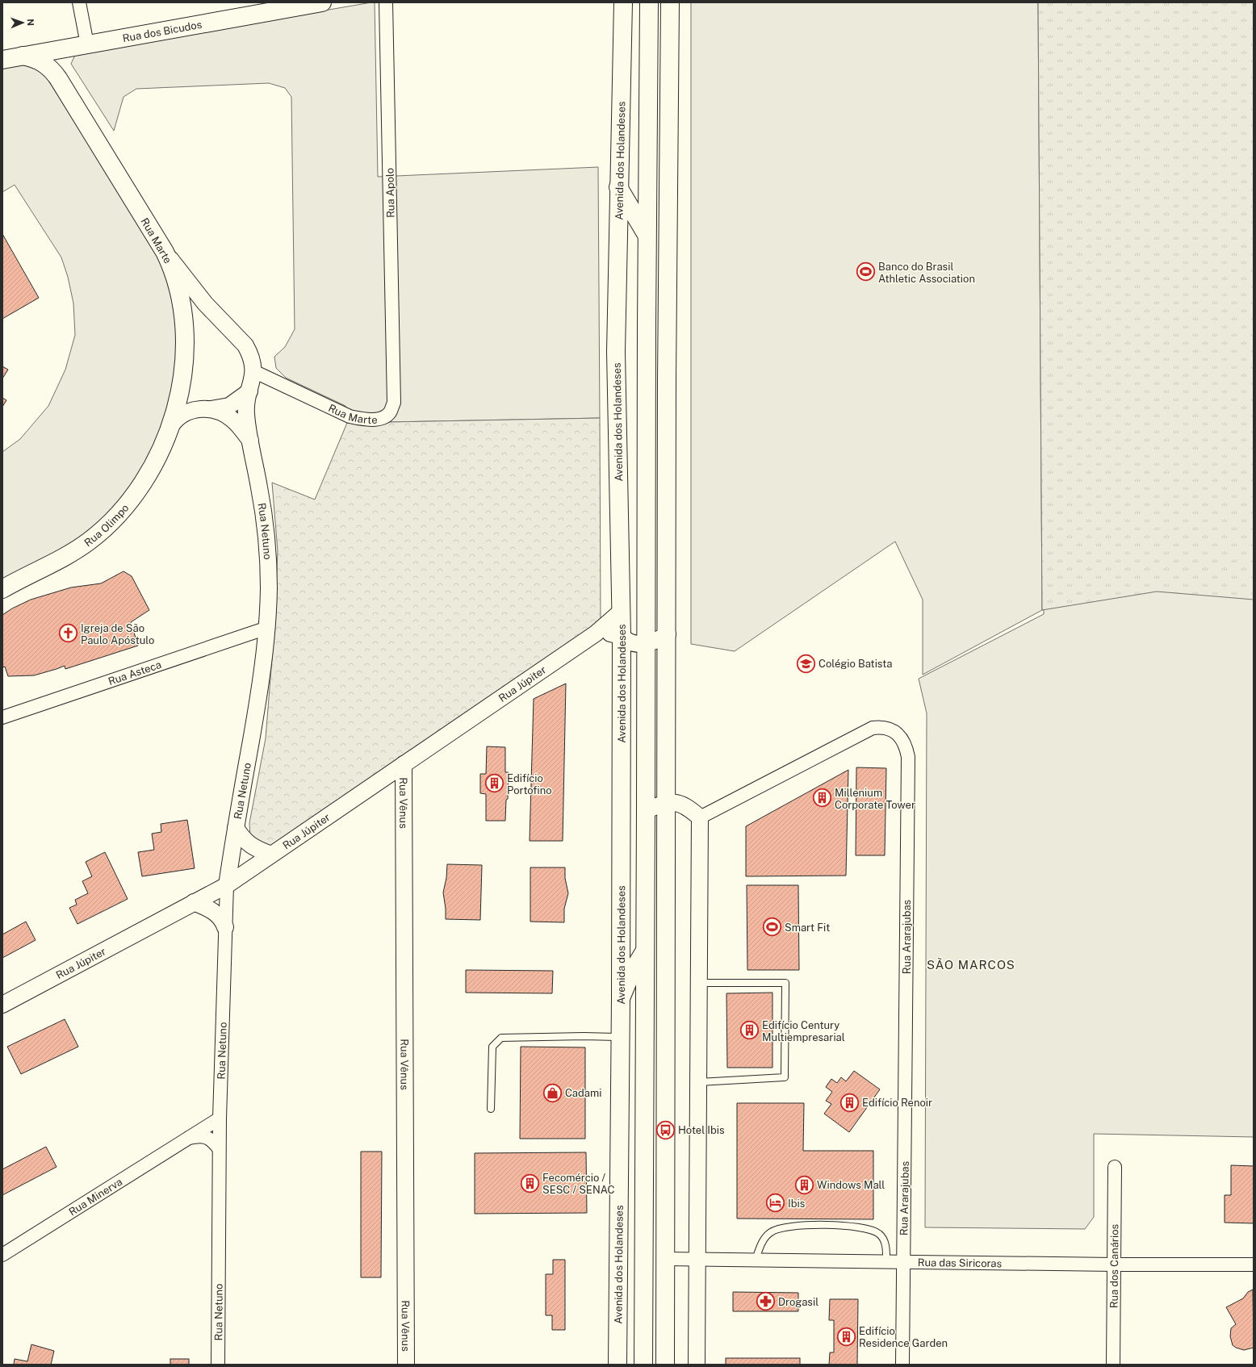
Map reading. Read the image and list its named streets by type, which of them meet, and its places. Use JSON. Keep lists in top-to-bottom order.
{
  "streets": {
    "main road": [
      "Rua dos Bicudos",
      "Avenida dos Holandeses",
      "Rua Marte",
      "Rua Olimpo"
    ],
    "street": [
      "Rua Apolo",
      "Rua Netuno",
      "Rua Asteca",
      "Rua Júpiter",
      "Rua Vênus",
      "Rua Ararajubas",
      "Rua Minerva",
      "Rua das Siricoras",
      "Rua dos Canários"
    ]
  },
  "crossings": [
    ["Rua dos Bicudos", "Rua Marte"],
    ["Avenida dos Holandeses", "Rua Júpiter"],
    ["Rua Apolo", "Rua Marte"],
    ["Rua Marte", "Rua Olimpo"],
    ["Rua Marte", "Rua Netuno"],
    ["Rua Netuno", "Rua Asteca"],
    ["Rua Netuno", "Rua Júpiter"],
    ["Rua Netuno", "Rua Minerva"],
    ["Rua Júpiter", "Rua Vênus"],
    ["Rua Ararajubas", "Rua das Siricoras"],
    ["Rua das Siricoras", "Rua dos Canários"]
  ],
  "districts": ["SÃO MARCOS"],
  "places": {
    "sports": ["Banco do Brasil Athletic Association", "Smart Fit"],
    "church": ["Igreja de São Paulo Apóstulo"],
    "school or university": ["Colégio Batista"],
    "building": [
      "Edifício Portofino",
      "Millenium Corporate Tower",
      "Edifício Century Multiempresarial",
      "Edifício Renoir",
      "Fecomércio / SESC / SENAC",
      "Windows Mall",
      "Edifício Residence Garden"
    ],
    "shop": ["Cadami"],
    "bus stop": ["Hotel Ibis"],
    "hotel": ["Ibis"],
    "pharmacy": ["Drogasil"]
  },
  "north": "right"
}
